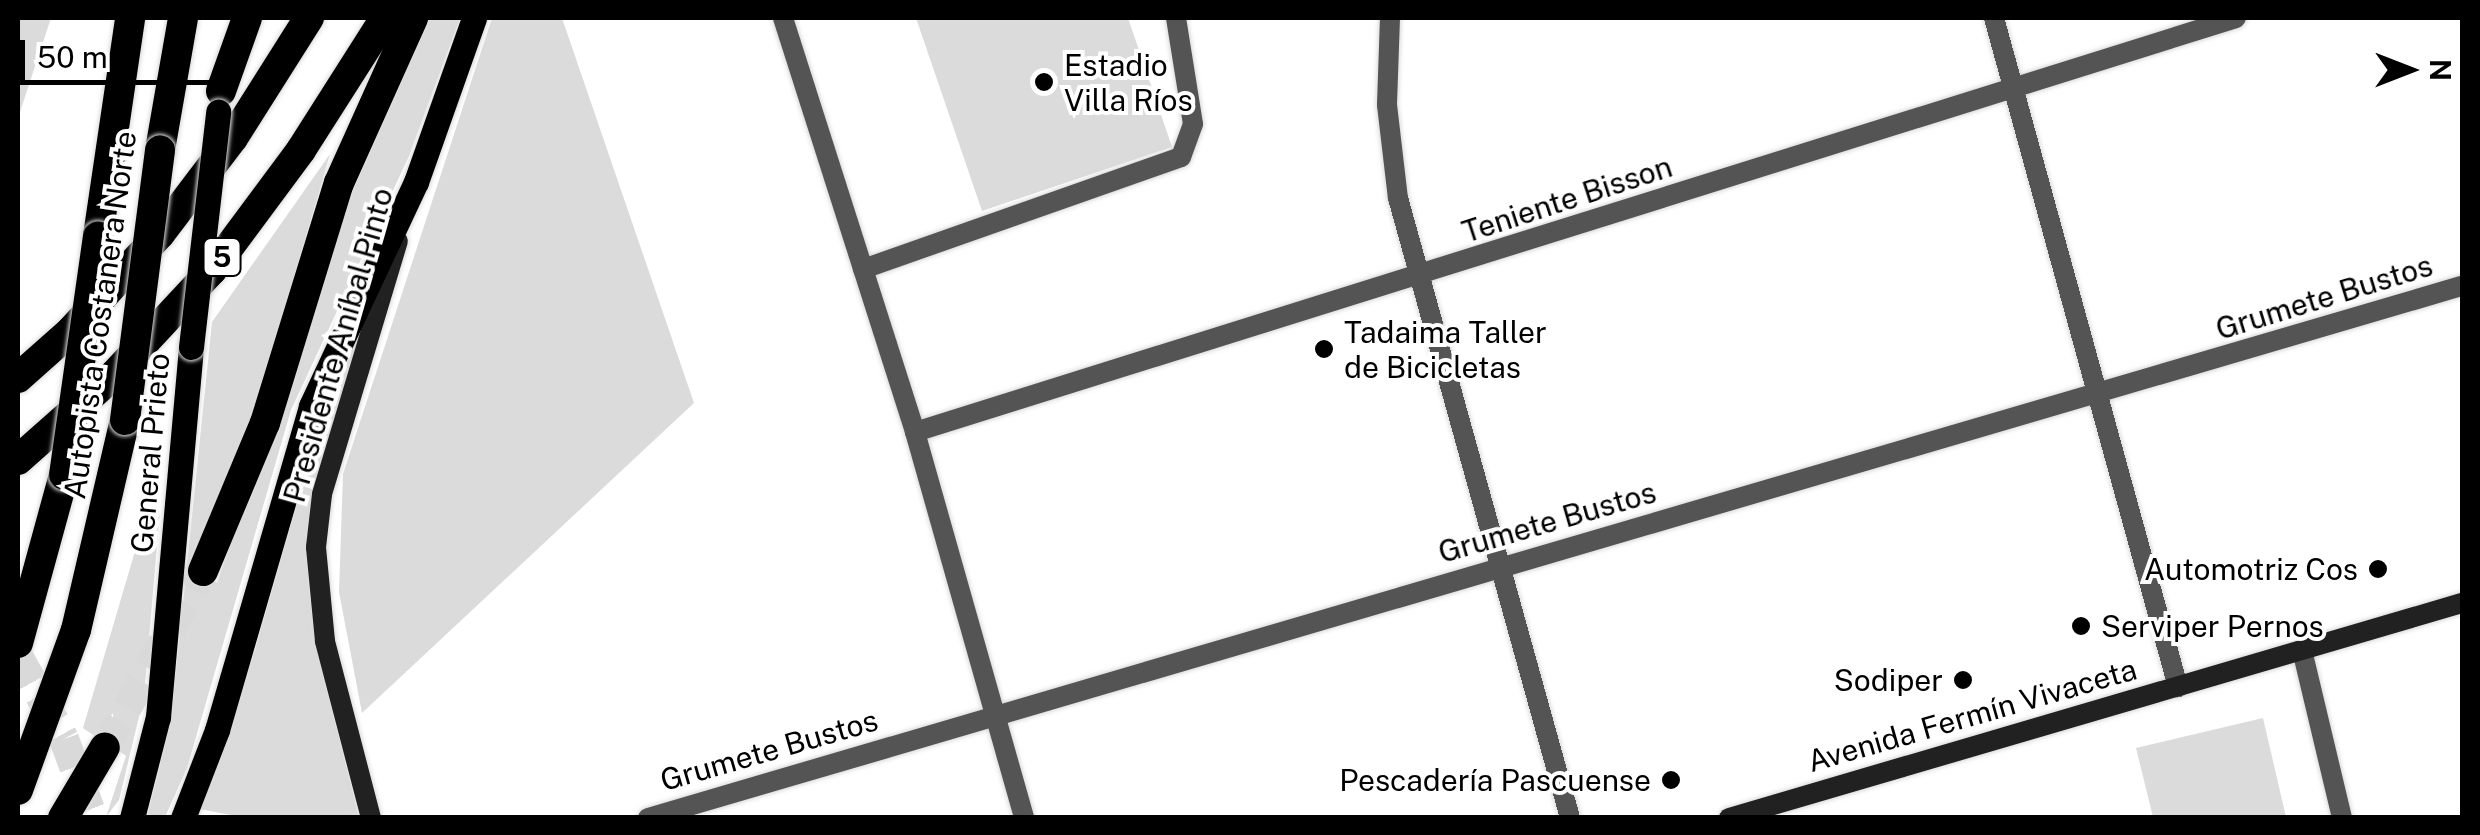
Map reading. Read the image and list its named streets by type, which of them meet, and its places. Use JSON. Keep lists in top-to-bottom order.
{
  "streets": {
    "highway": ["5", "Autopista Costanera Norte"],
    "main road": ["Presidente Aníbal Pinto", "General Prieto", "Avenida Fermín Vivaceta"],
    "street": ["Teniente Bisson", "Grumete Bustos"]
  },
  "places": [
    "Estadio Villa Ríos",
    "Tadaima Taller de Bicicletas",
    "Automotriz Cos",
    "Serviper Pernos",
    "Sodiper",
    "Pescadería Pascuense"
  ],
  "scale_bar": "50 m",
  "north": "right"
}
